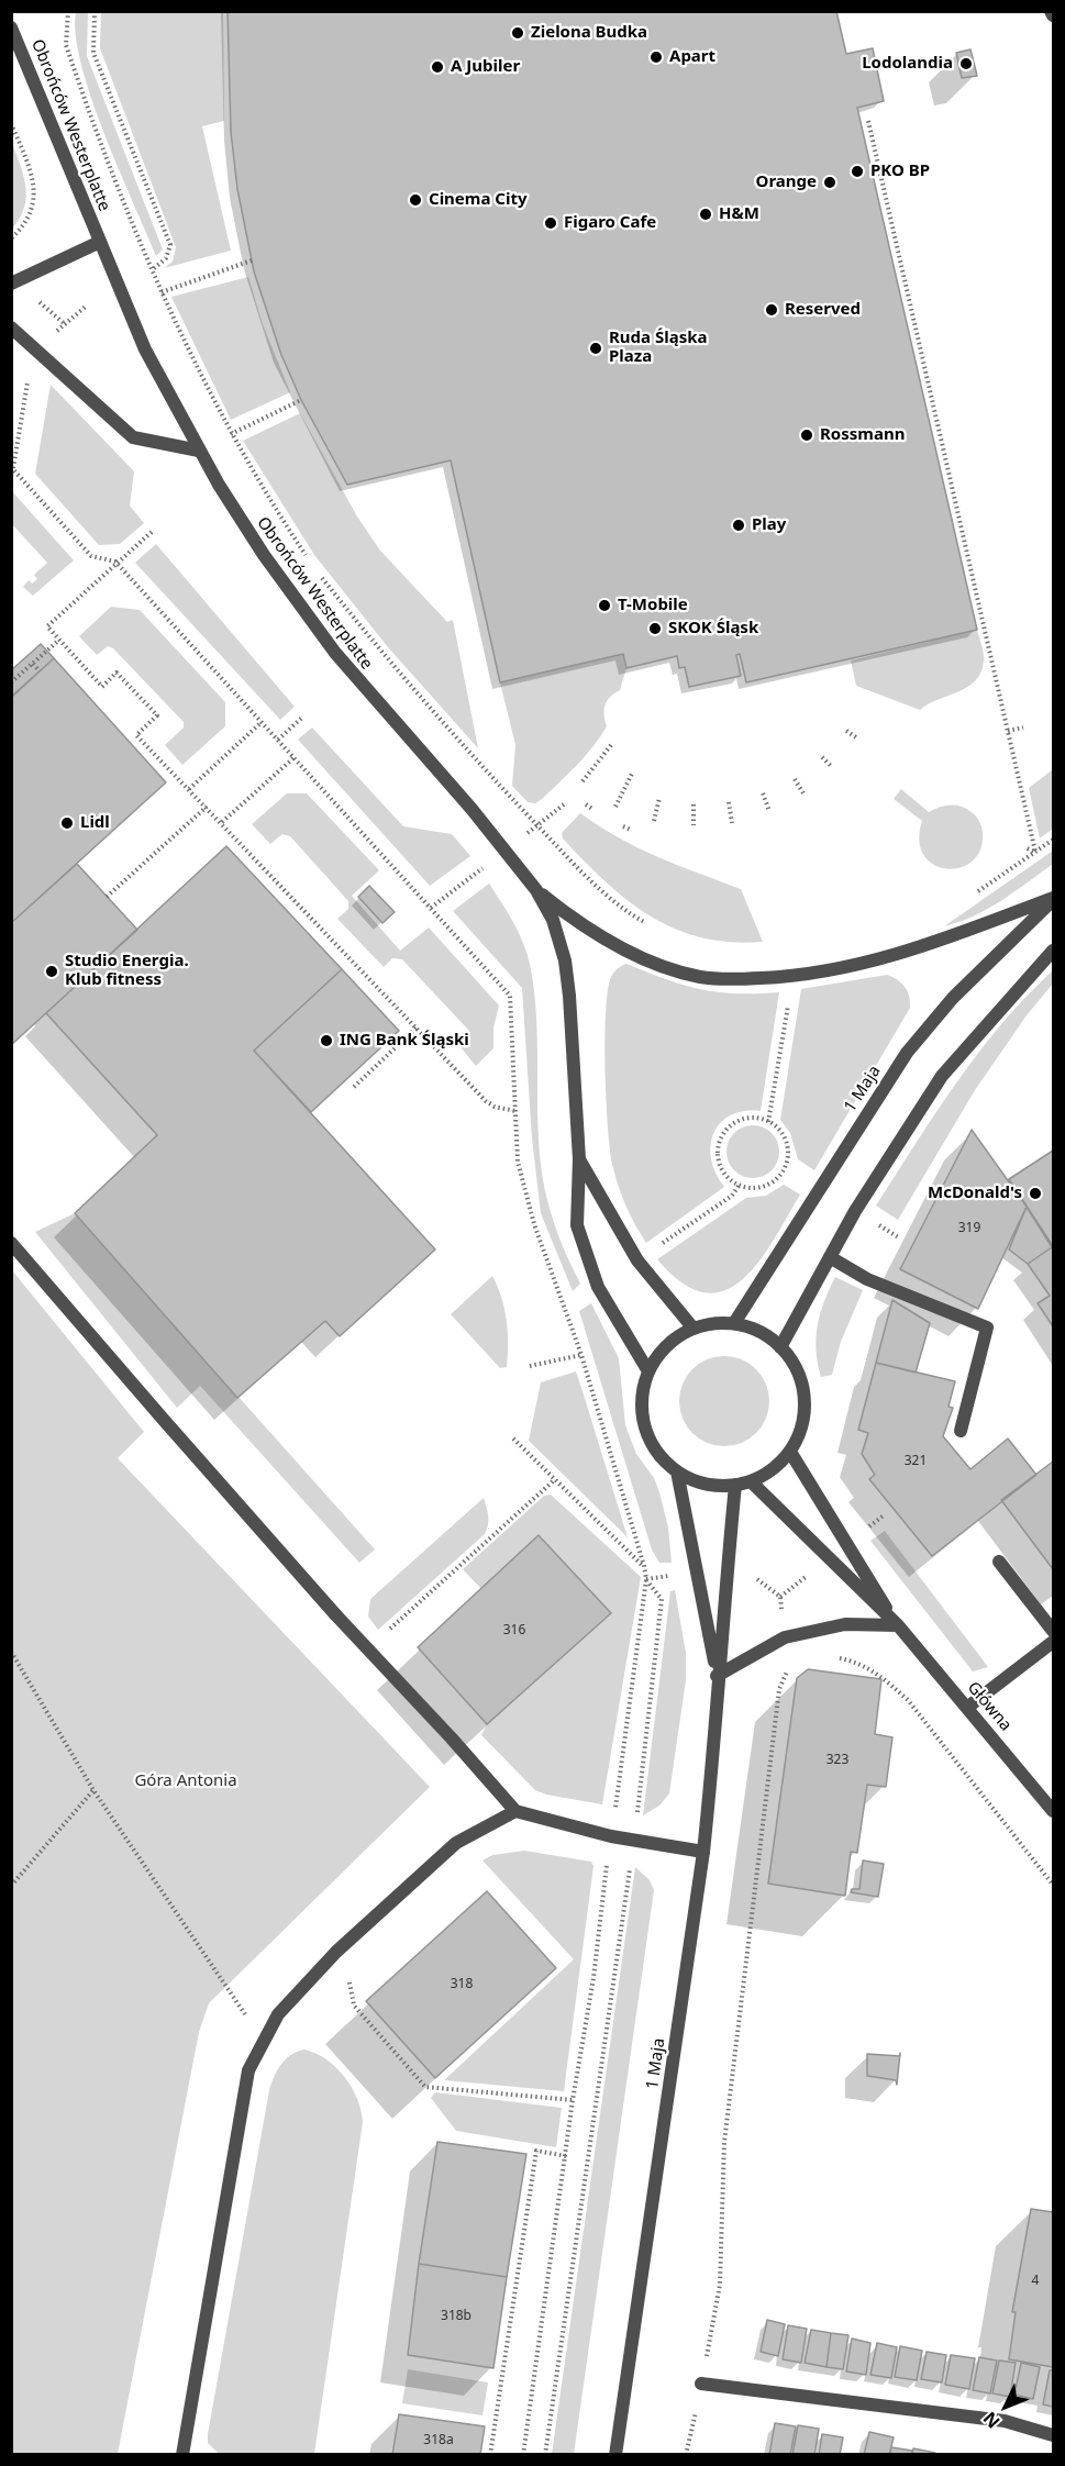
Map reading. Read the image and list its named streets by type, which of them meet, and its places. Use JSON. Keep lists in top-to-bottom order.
{
  "streets": {
    "street": ["Obrońców Westerplatte", "1 Maja", "Główna"]
  },
  "crossings": [
    ["Obrońców Westerplatte", "1 Maja"],
    ["Obrońców Westerplatte", "Główna"],
    ["1 Maja", "Główna"]
  ],
  "parks": ["Góra Antonia"],
  "places": [
    "Zielona Budka",
    "Apart",
    "Lodolandia",
    "A Jubiler",
    "PKO BP",
    "Orange",
    "Cinema City",
    "H&M",
    "Figaro Cafe",
    "Reserved",
    "Ruda Śląska Plaza",
    "Rossmann",
    "Play",
    "T-Mobile",
    "SKOK Śląsk",
    "Lidl",
    "Studio Energia. Klub fitness",
    "ING Bank Śląski",
    "McDonald's"
  ],
  "house_numbers": [
    "319",
    "321",
    "316",
    "323",
    "318",
    "4",
    "318b",
    "318a"
  ],
  "north": "bottom left"
}
